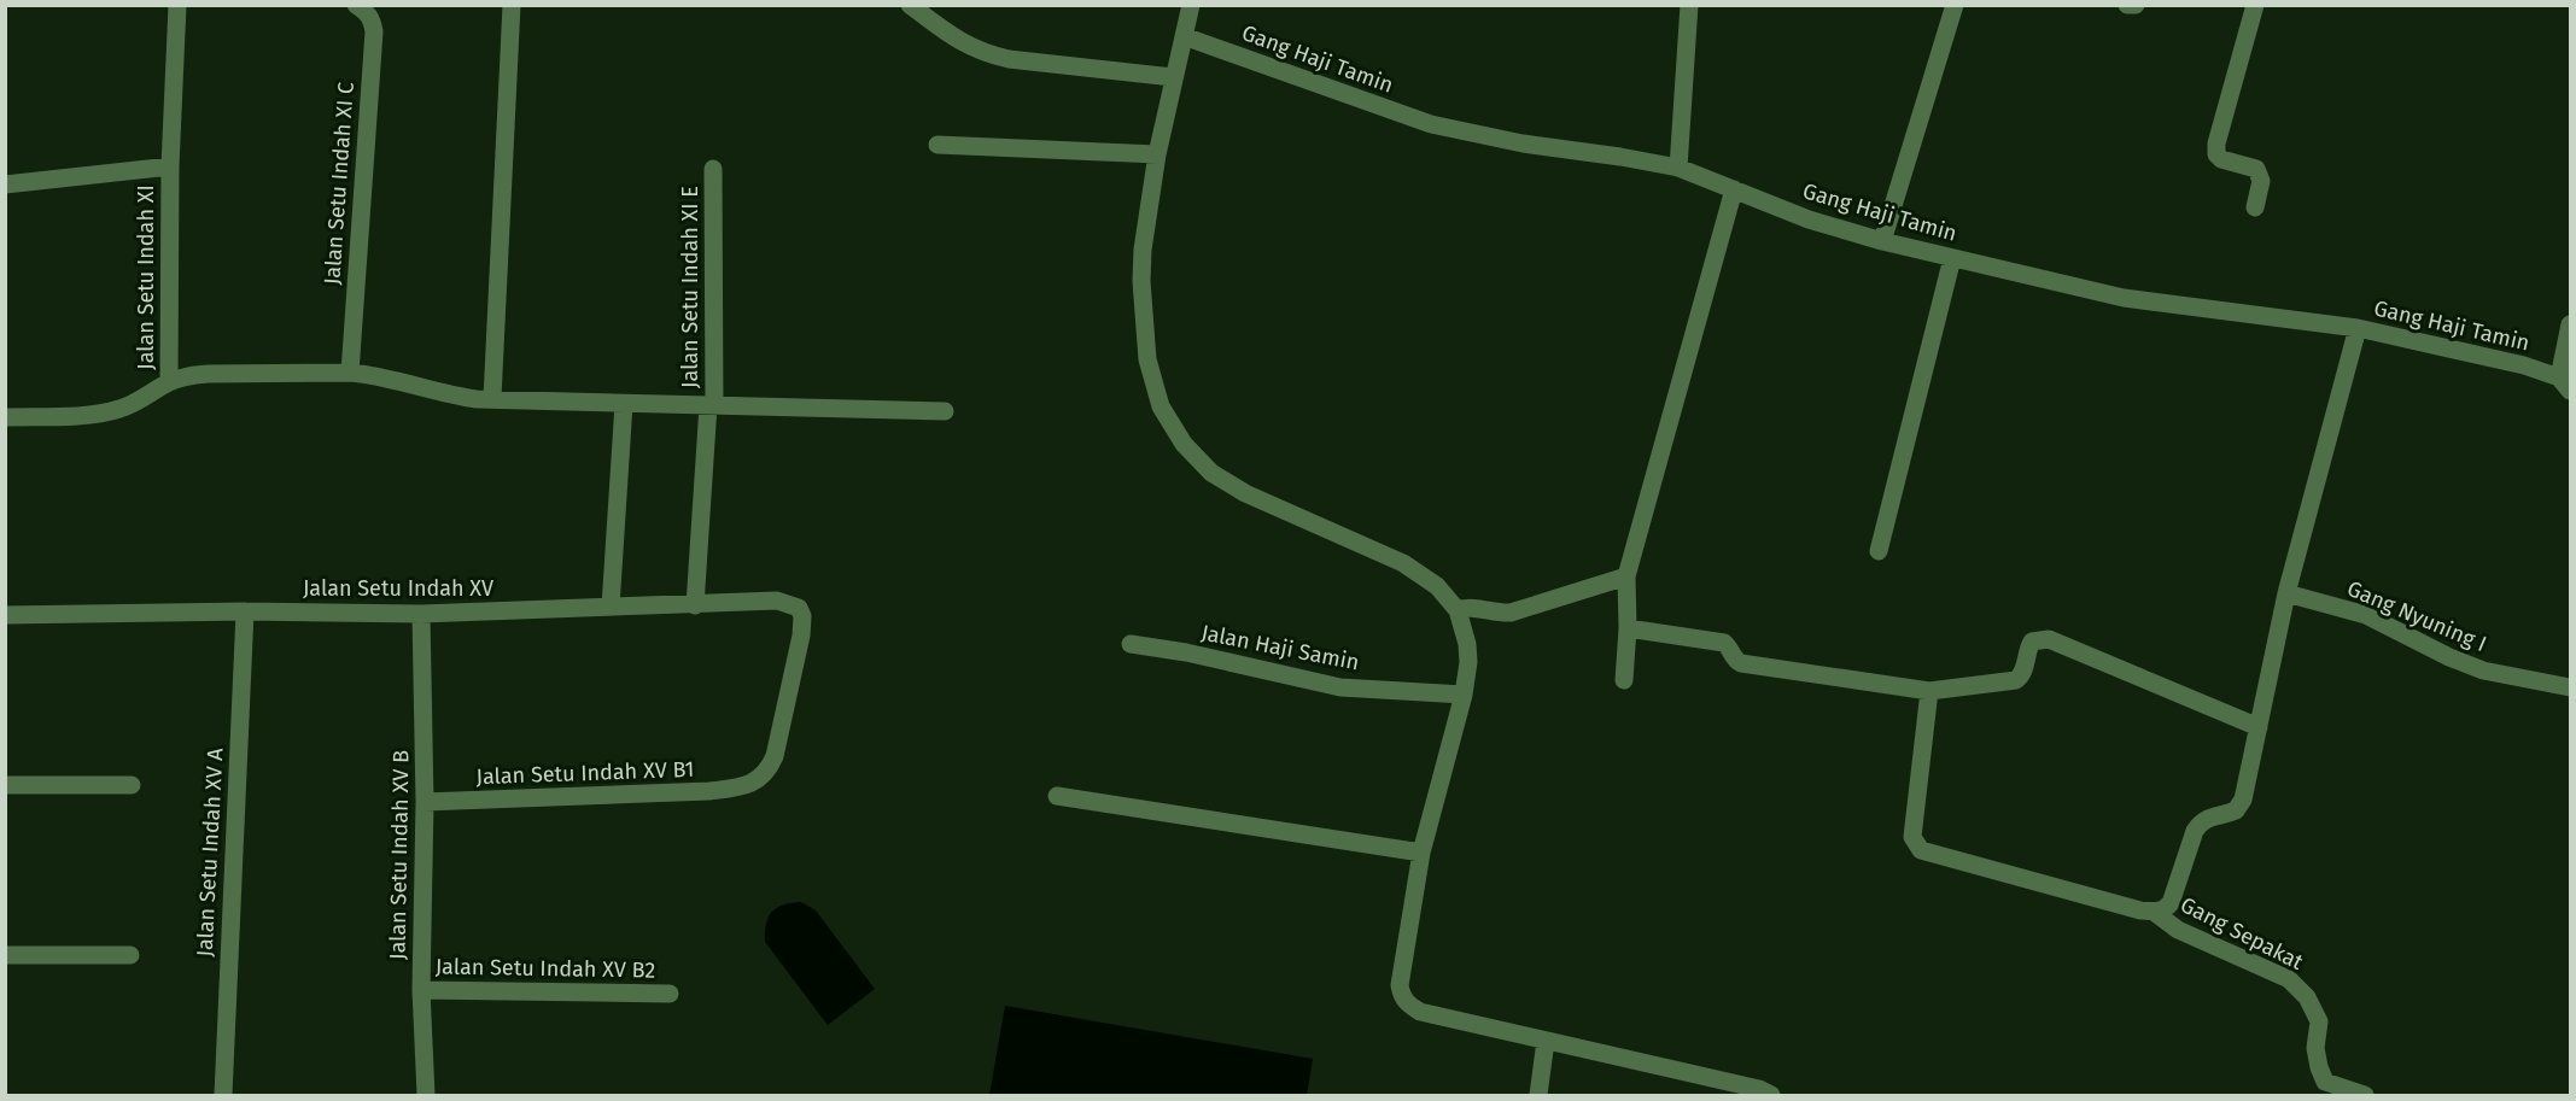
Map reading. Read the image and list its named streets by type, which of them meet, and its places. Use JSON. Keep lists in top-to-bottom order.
{
  "streets": {
    "street": [
      "Gang Haji Tamin",
      "Jalan Setu Indah XI C",
      "Jalan Setu Indah XI",
      "Jalan Setu Indah XI E",
      "Jalan Setu Indah XV",
      "Gang Nyuning I",
      "Jalan Haji Samin",
      "Jalan Setu Indah XV B1",
      "Jalan Setu Indah XV A",
      "Jalan Setu Indah XV B",
      "Gang Sepakat",
      "Jalan Setu Indah XV B2"
    ]
  },
  "crossings": [
    ["Jalan Setu Indah XI E", "Jalan Setu Indah XV"],
    ["Jalan Setu Indah XV", "Jalan Setu Indah XV B1"],
    ["Jalan Setu Indah XV", "Jalan Setu Indah XV A"],
    ["Jalan Setu Indah XV", "Jalan Setu Indah XV B"],
    ["Jalan Setu Indah XV B1", "Jalan Setu Indah XV B"],
    ["Jalan Setu Indah XV B", "Jalan Setu Indah XV B2"]
  ]
}
